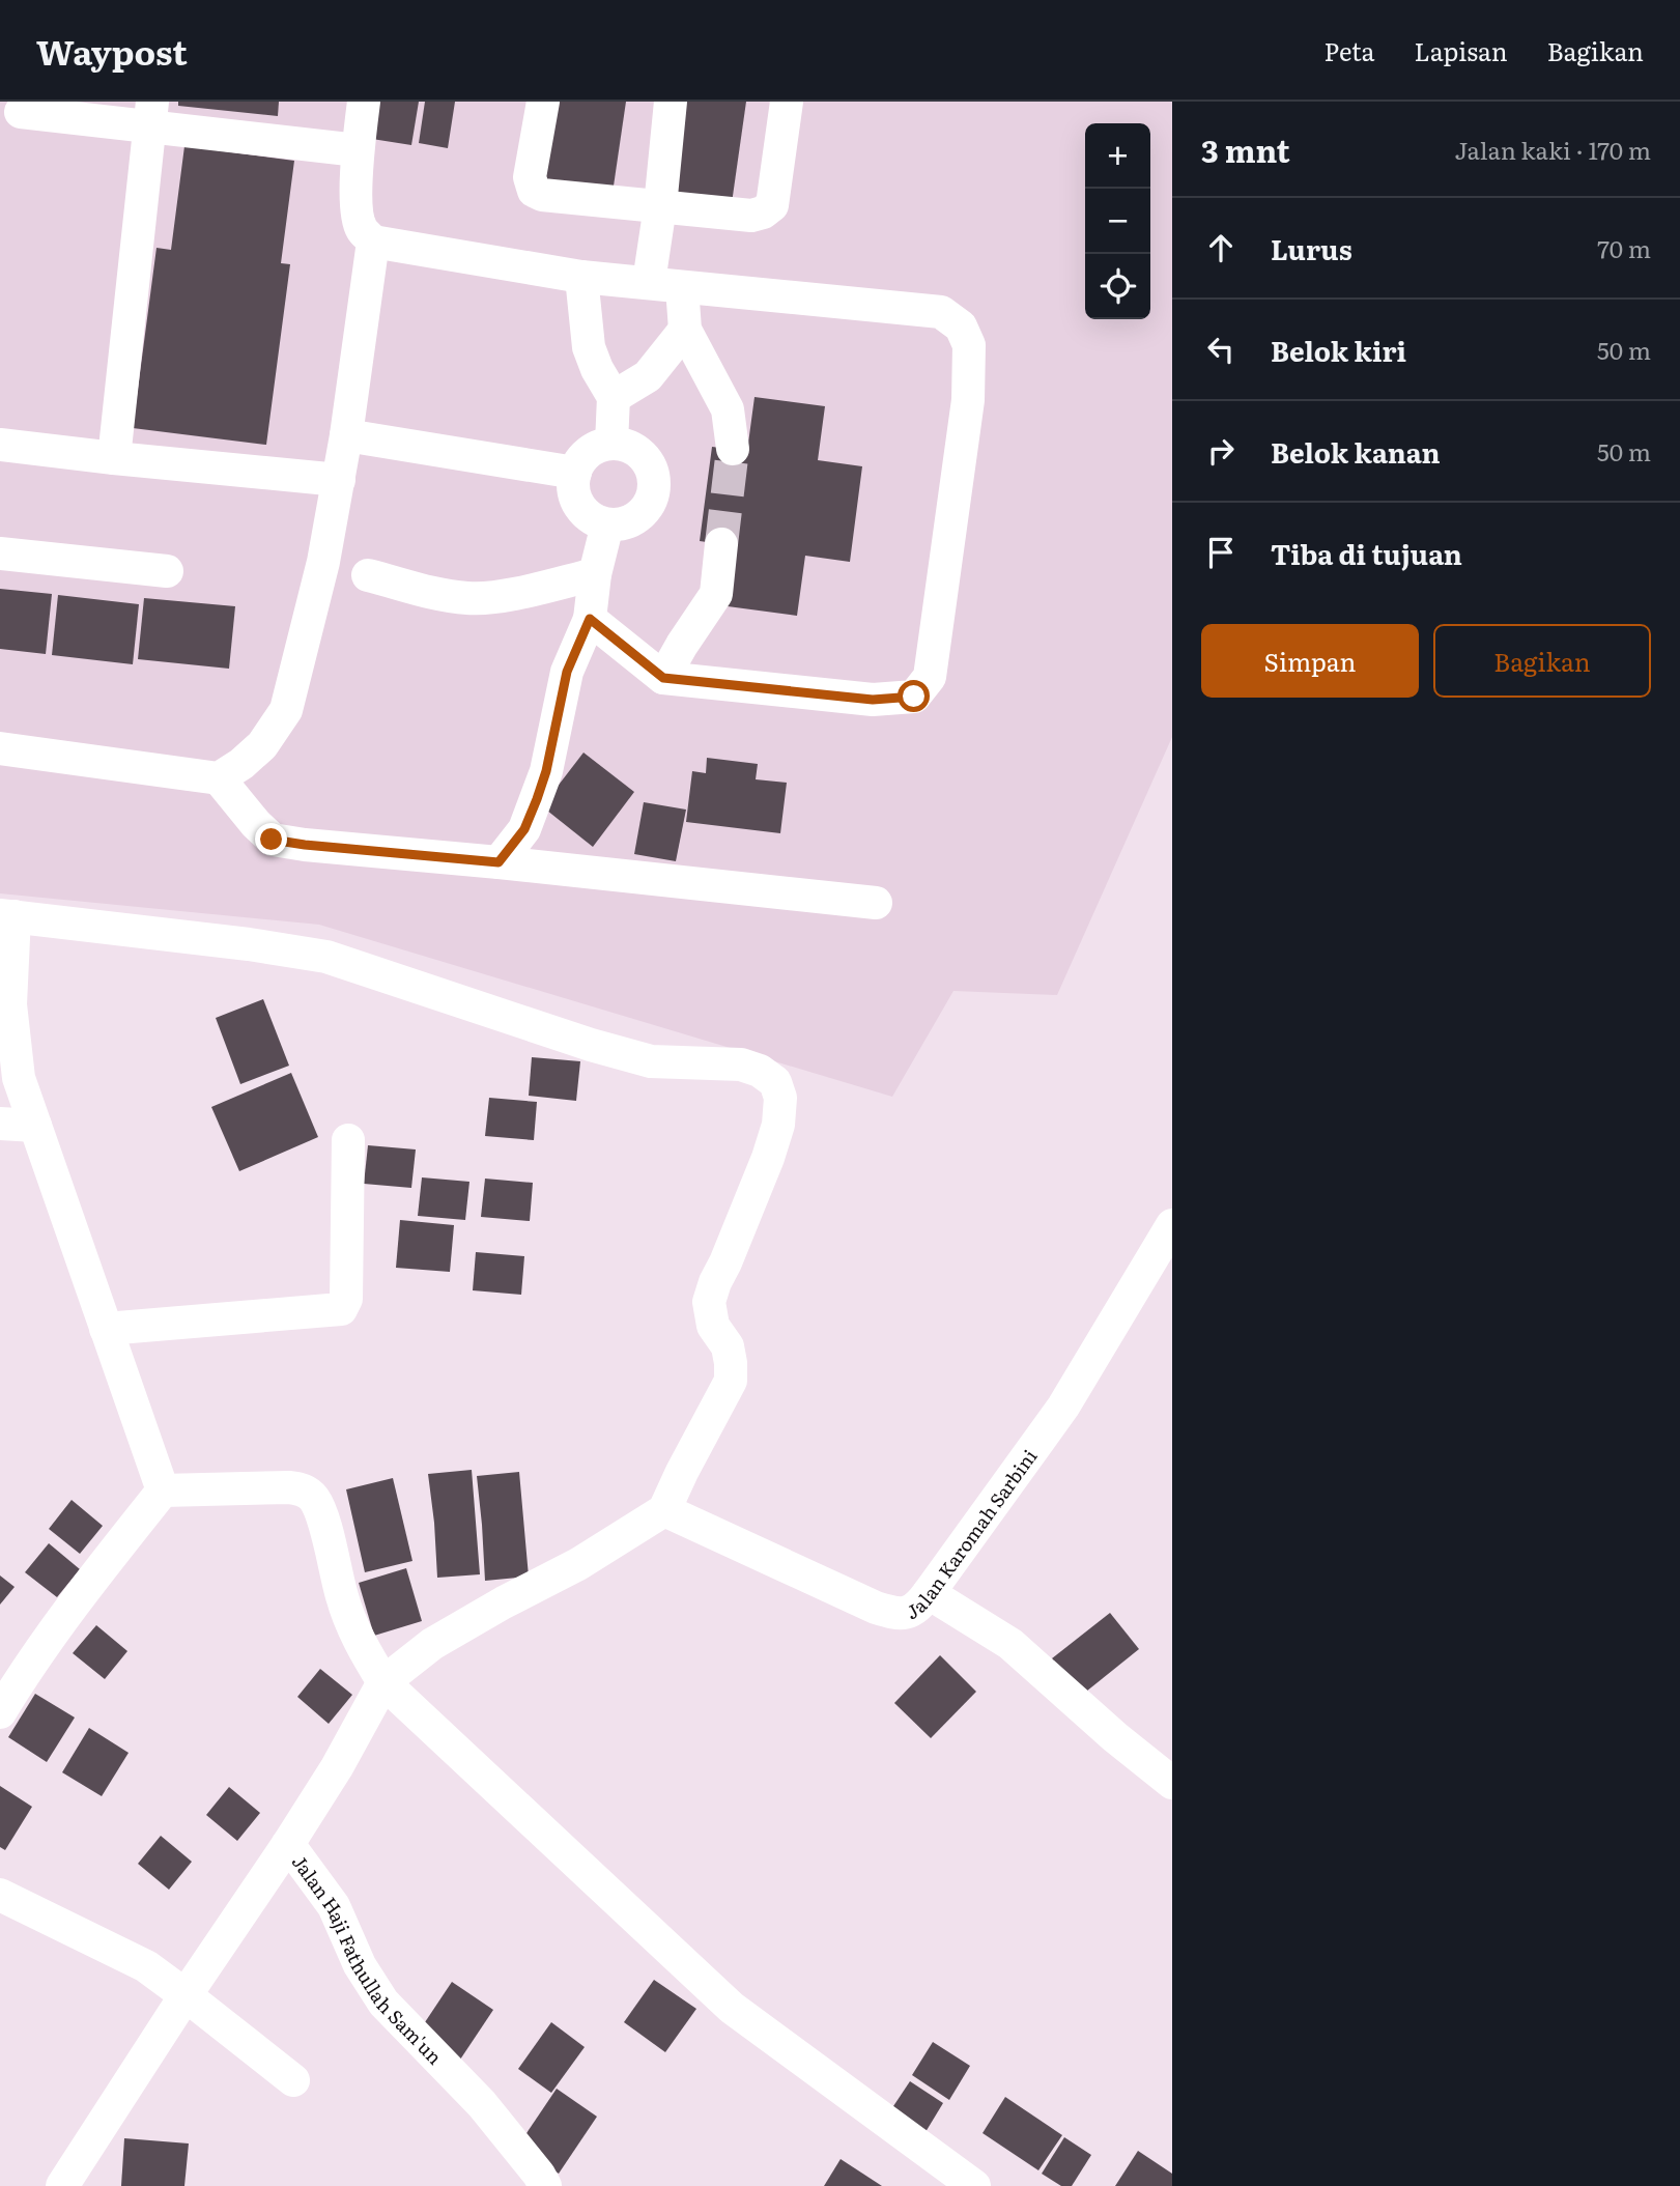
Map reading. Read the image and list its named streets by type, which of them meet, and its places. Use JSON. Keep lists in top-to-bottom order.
{
  "streets": {
    "street": ["Jalan Karomah Sarbini", "Jalan Haji Fathullah Sam'un"]
  },
  "page": {
    "header": "Waypost",
    "nav": ["Peta", "Lapisan", "Bagikan"],
    "heading": ["3 mnt", "Jalan kaki · 170 m"],
    "map_buttons": ["+", "−"],
    "list": [
      ["Lurus", "70 m"],
      ["Belok kiri", "50 m"],
      ["Belok kanan", "50 m"],
      "Tiba di tujuan"
    ],
    "buttons": ["Simpan", "Bagikan"]
  }
}
